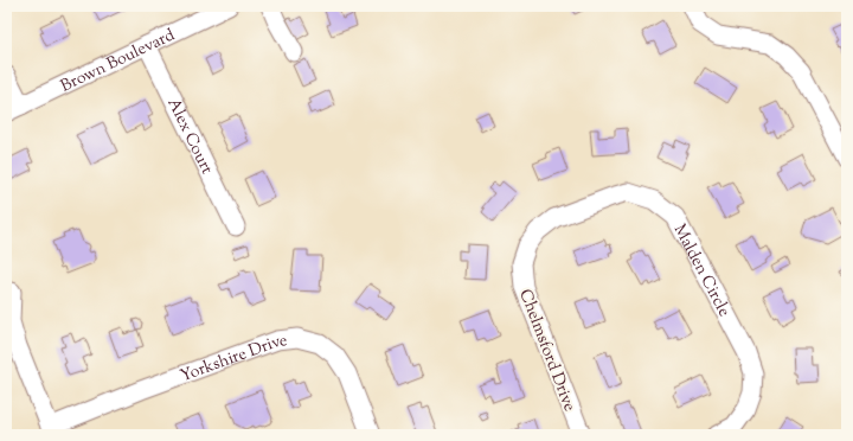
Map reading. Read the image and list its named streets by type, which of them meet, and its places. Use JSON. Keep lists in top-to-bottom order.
{
  "streets": {
    "street": [
      "Brown Boulevard",
      "Alex Court",
      "Malden Circle",
      "Chelmsford Drive",
      "Yorkshire Drive"
    ]
  },
  "crossings": [
    ["Brown Boulevard", "Alex Court"],
    ["Malden Circle", "Chelmsford Drive"]
  ]
}
